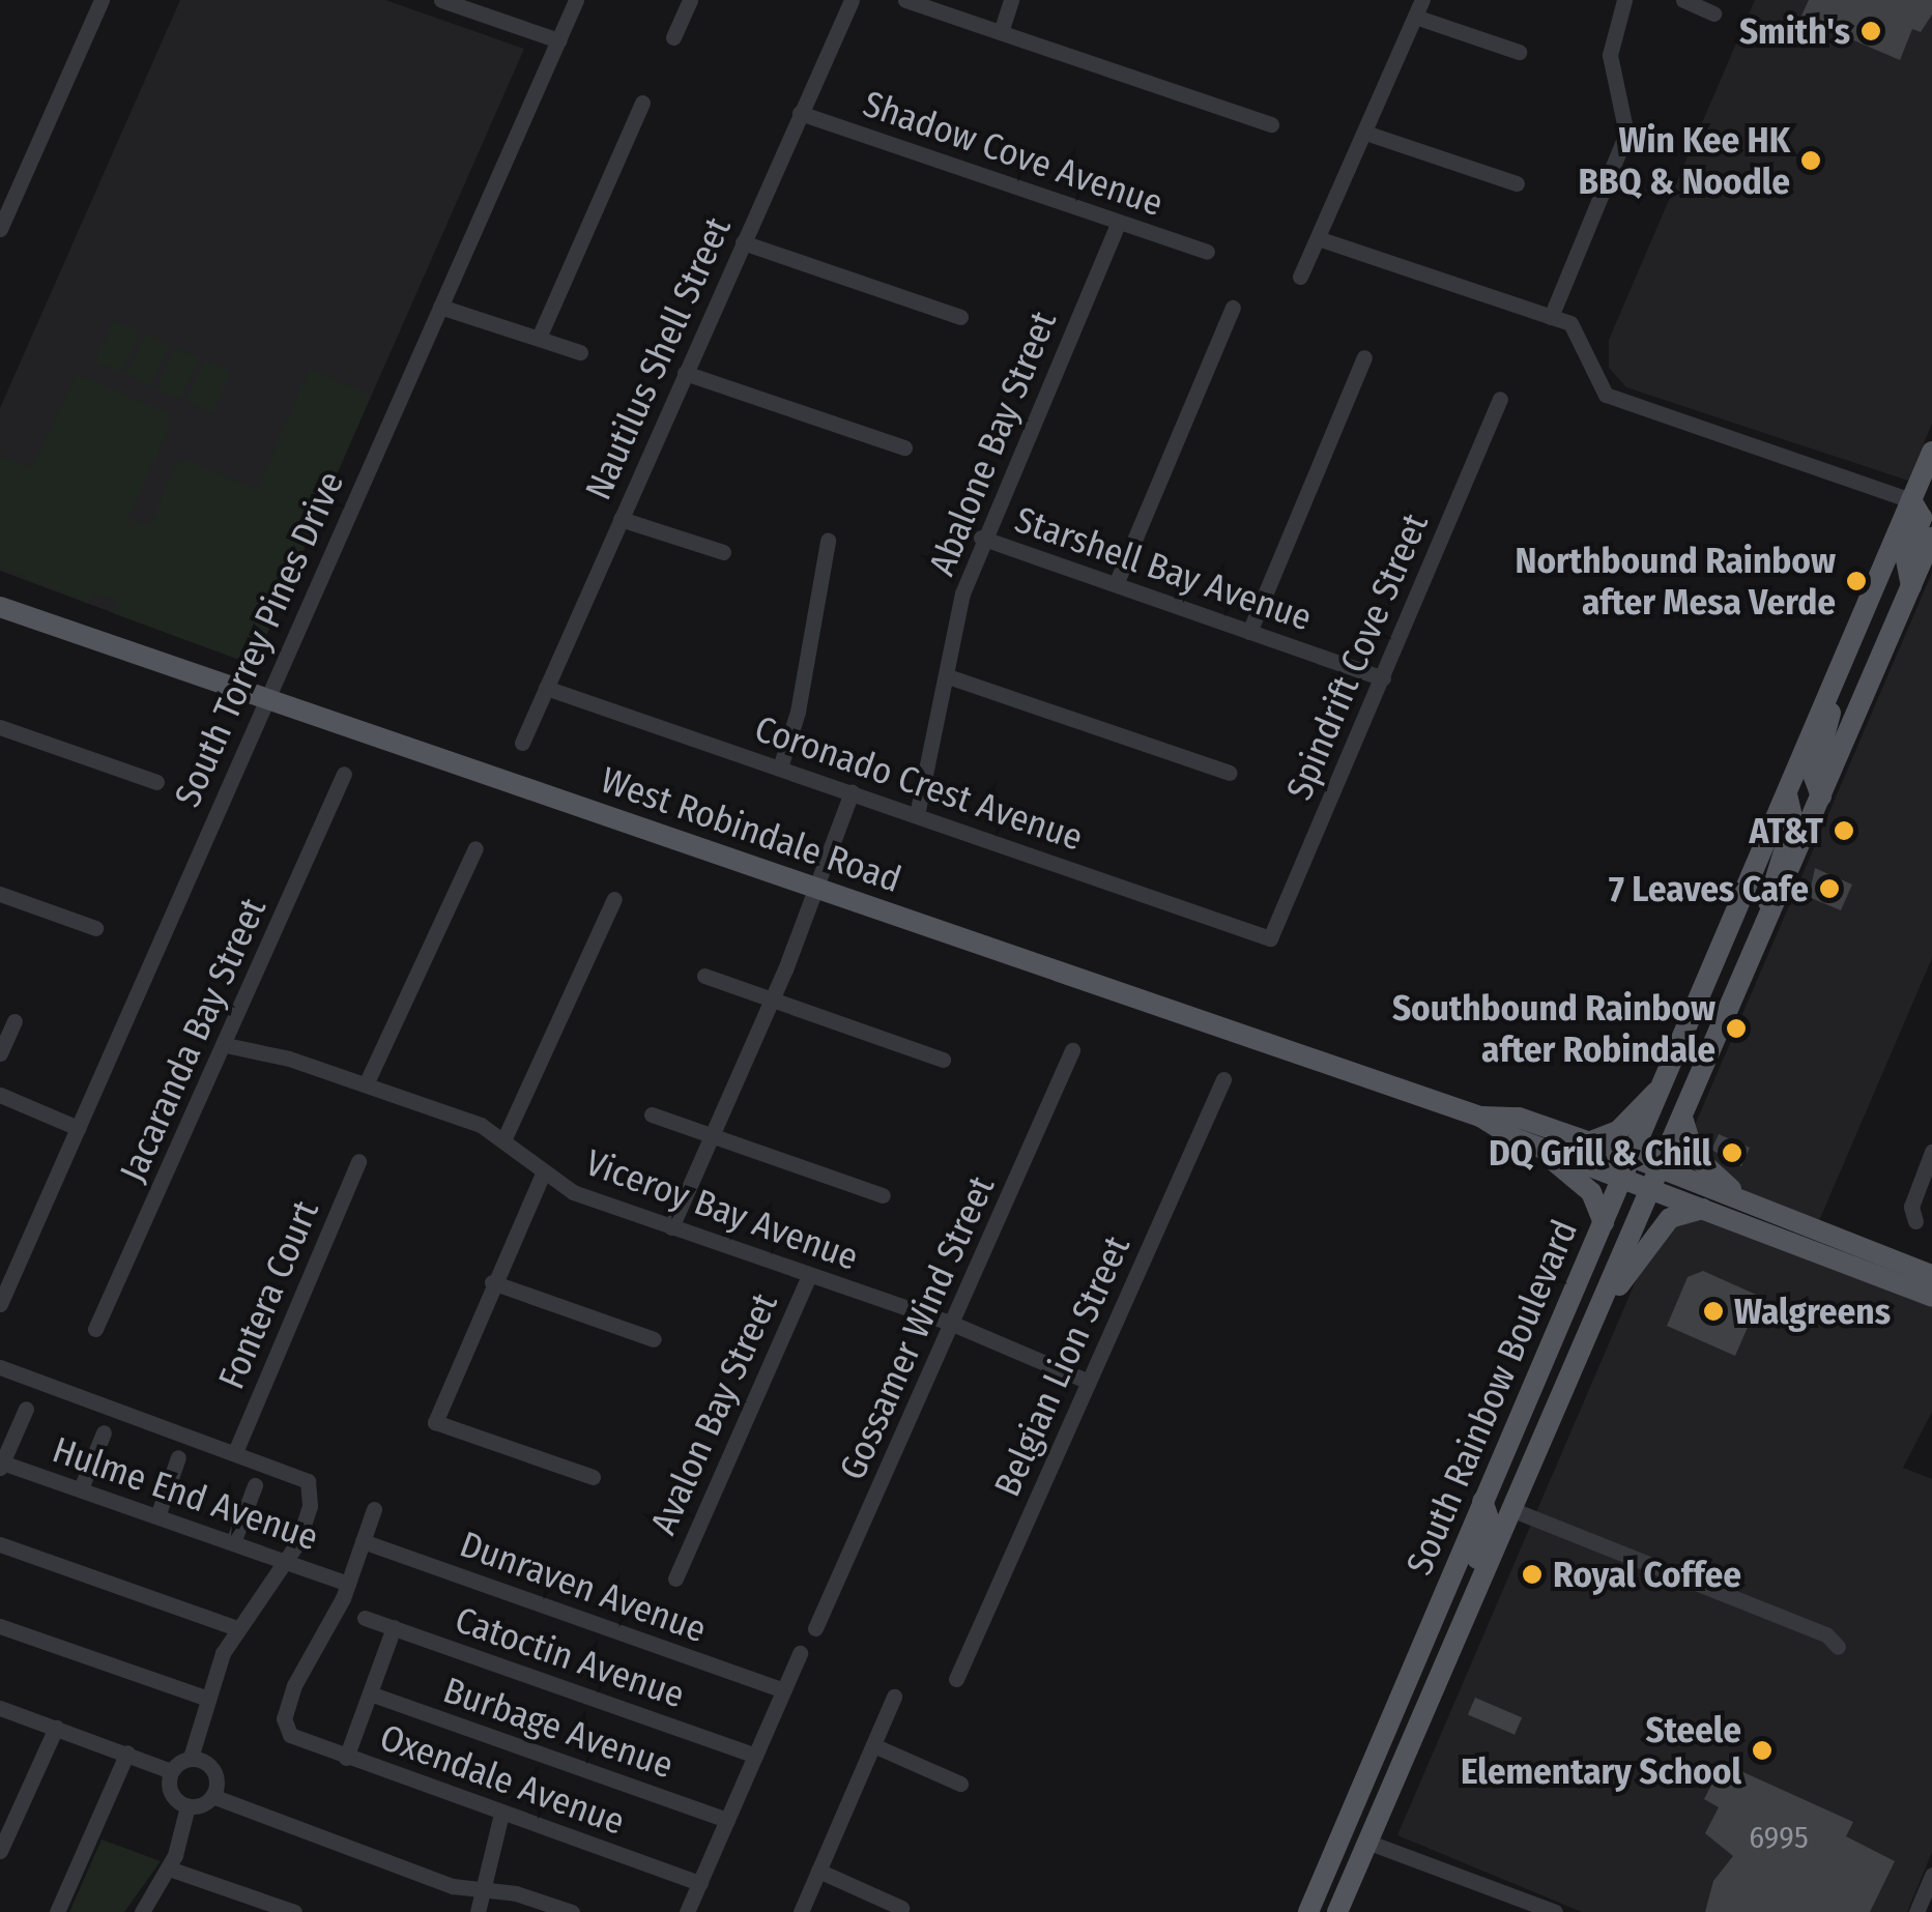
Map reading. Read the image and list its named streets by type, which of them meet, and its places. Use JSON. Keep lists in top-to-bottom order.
{
  "streets": {
    "main road": ["West Robindale Road", "South Rainbow Boulevard"],
    "street": [
      "Shadow Cove Avenue",
      "Nautilus Shell Street",
      "Abalone Bay Street",
      "Starshell Bay Avenue",
      "South Torrey Pines Drive",
      "Spindrift Cove Street",
      "Coronado Crest Avenue",
      "Jacaranda Bay Street",
      "Viceroy Bay Avenue",
      "Fontera Court",
      "Gossamer Wind Street",
      "Belgian Lion Street",
      "Avalon Bay Street",
      "Hulme End Avenue",
      "Dunraven Avenue",
      "Catoctin Avenue",
      "Burbage Avenue",
      "Oxendale Avenue"
    ]
  },
  "crossings": [
    ["Shadow Cove Avenue", "Nautilus Shell Street"],
    ["Shadow Cove Avenue", "Abalone Bay Street"],
    ["Nautilus Shell Street", "Coronado Crest Avenue"],
    ["Abalone Bay Street", "Starshell Bay Avenue"],
    ["Abalone Bay Street", "Coronado Crest Avenue"],
    ["Starshell Bay Avenue", "Spindrift Cove Street"],
    ["South Torrey Pines Drive", "West Robindale Road"],
    ["Spindrift Cove Street", "Coronado Crest Avenue"],
    ["West Robindale Road", "South Rainbow Boulevard"],
    ["Jacaranda Bay Street", "Viceroy Bay Avenue"],
    ["Viceroy Bay Avenue", "Gossamer Wind Street"],
    ["Viceroy Bay Avenue", "Belgian Lion Street"],
    ["Viceroy Bay Avenue", "Avalon Bay Street"],
    ["Hulme End Avenue", "Oxendale Avenue"]
  ],
  "places": [
    "Smith's",
    "Win Kee HK BBQ & Noodle",
    "Northbound Rainbow after Mesa Verde",
    "AT&T",
    "7 Leaves Cafe",
    "Southbound Rainbow after Robindale",
    "DQ Grill & Chill",
    "Walgreens",
    "Royal Coffee",
    "Steele Elementary School"
  ],
  "house_numbers": ["6995"]
}
